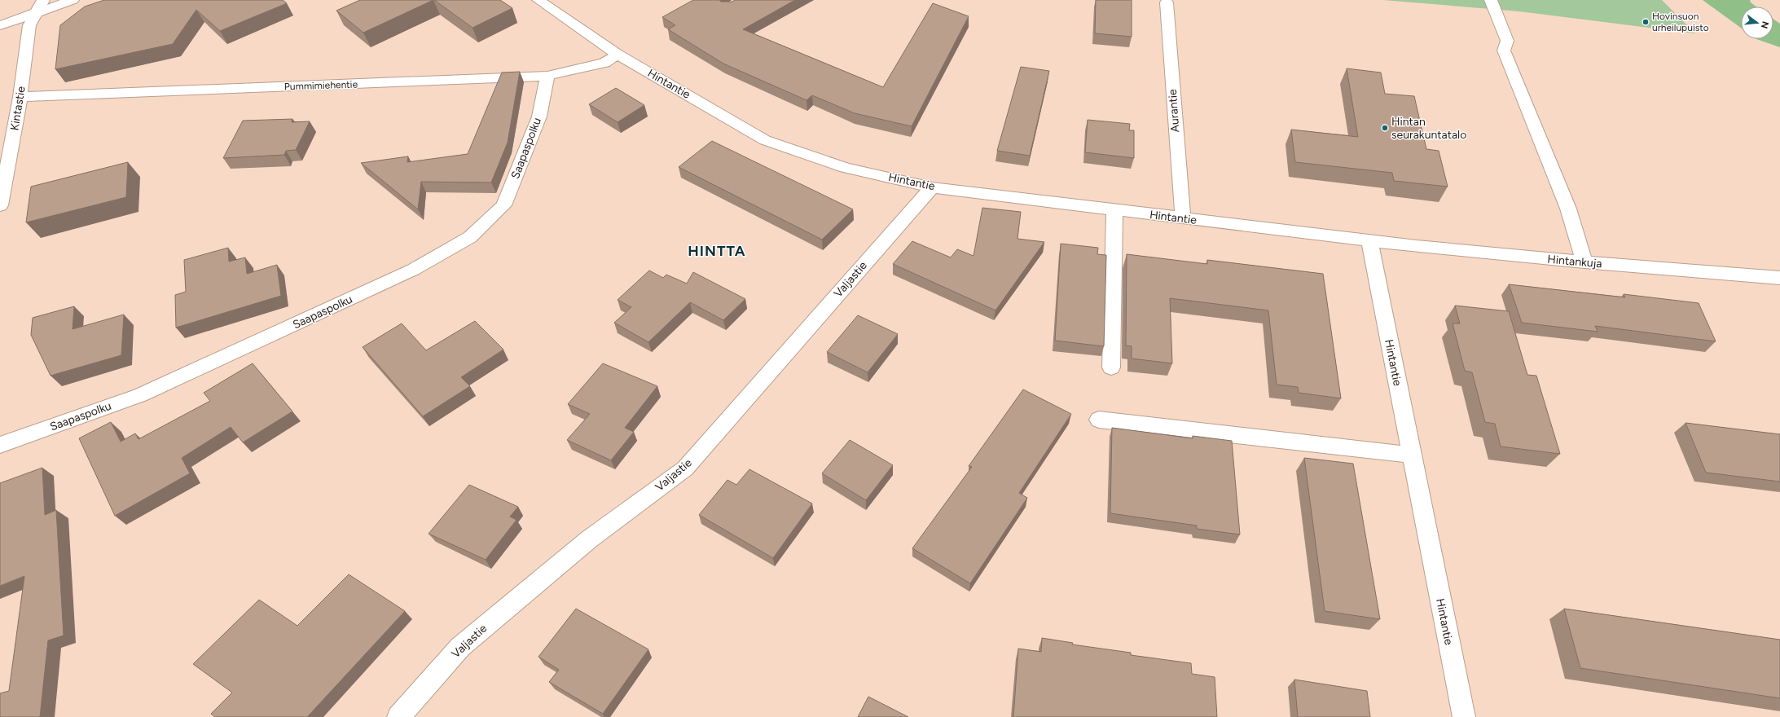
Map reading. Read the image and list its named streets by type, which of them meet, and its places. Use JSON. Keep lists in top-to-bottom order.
{
  "streets": {
    "street": [
      "Hintantie",
      "Pummimiehentie",
      "Kintastie",
      "Aurantie",
      "Saapaspolku",
      "Hintankuja",
      "Valjastie"
    ]
  },
  "crossings": [
    ["Hintantie", "Pummimiehentie"],
    ["Hintantie", "Aurantie"],
    ["Hintantie", "Hintankuja"],
    ["Hintantie", "Valjastie"],
    ["Pummimiehentie", "Kintastie"],
    ["Pummimiehentie", "Saapaspolku"]
  ],
  "districts": ["HINTTA"],
  "places": ["Hovinsuon urheilupuisto", "Hintan seurakuntatalo"],
  "north": "right"
}
